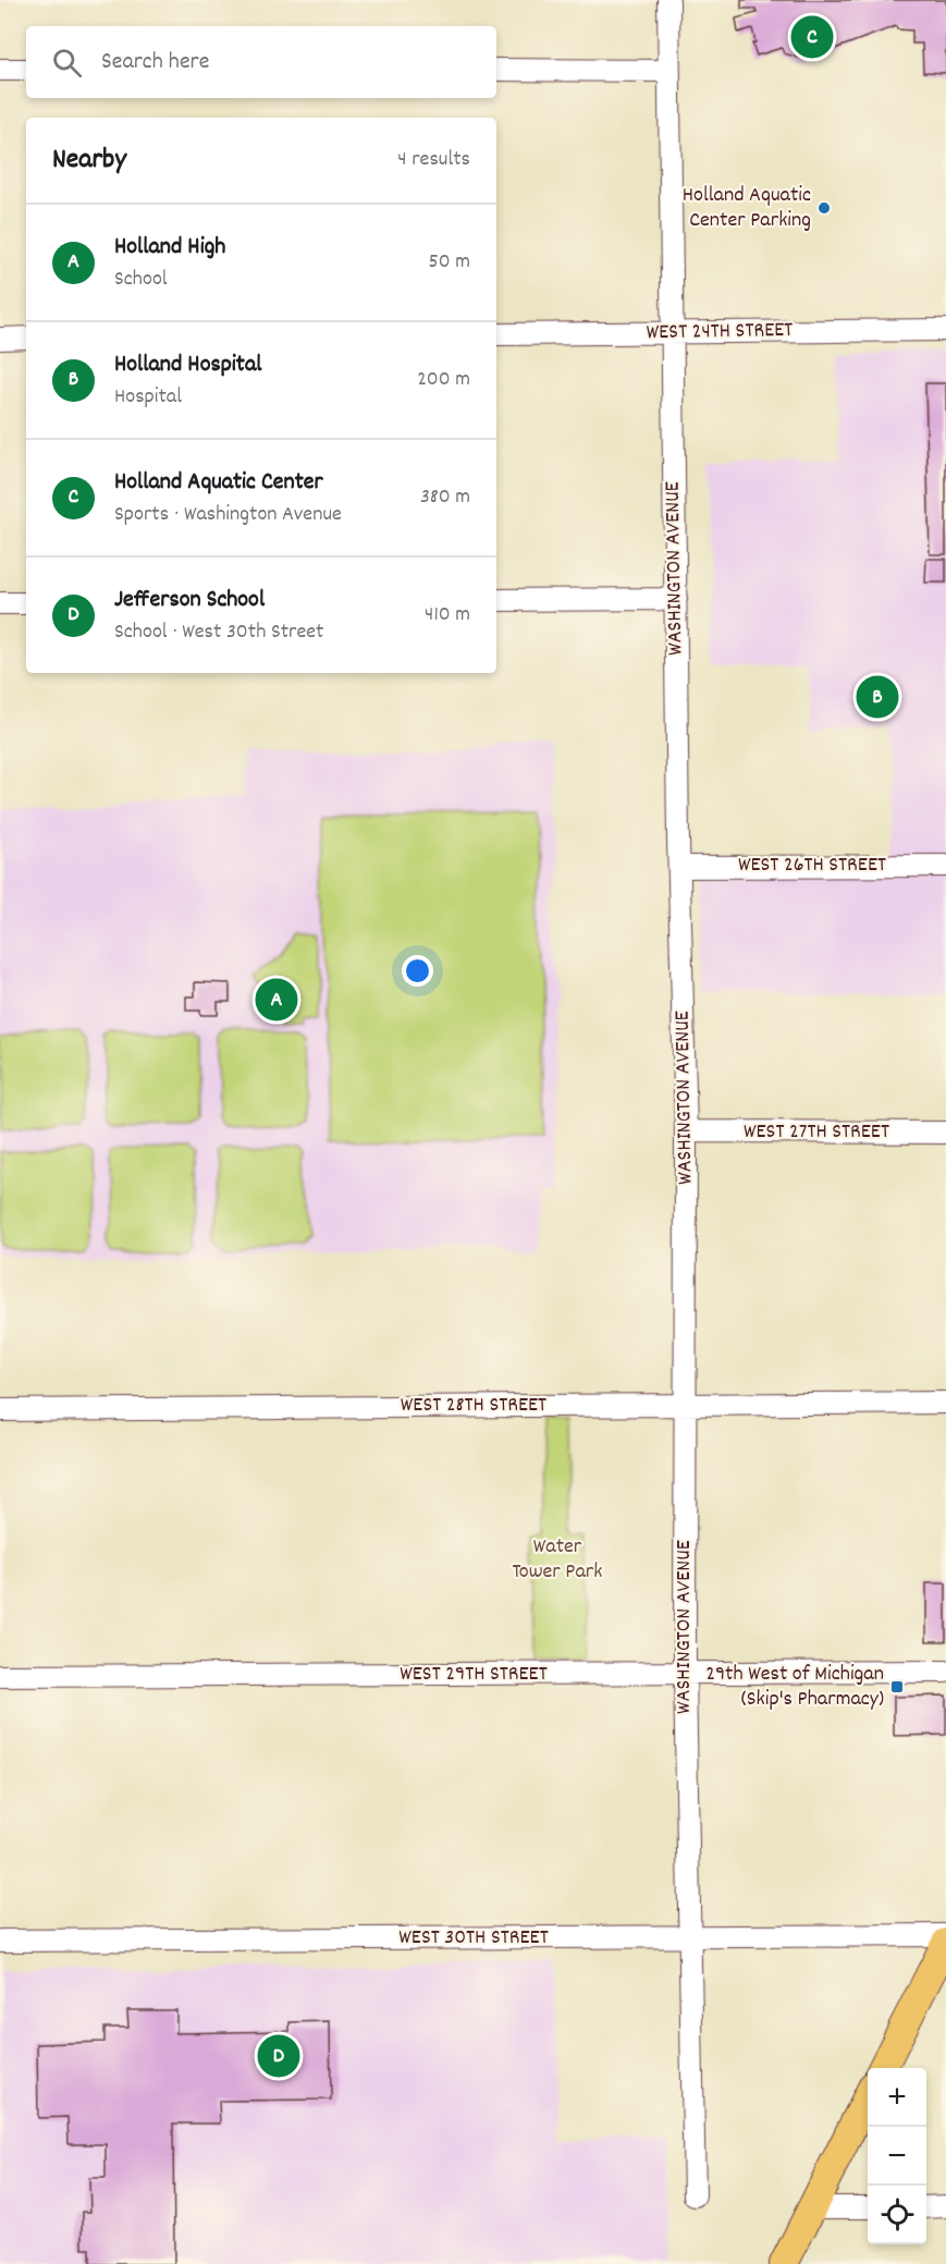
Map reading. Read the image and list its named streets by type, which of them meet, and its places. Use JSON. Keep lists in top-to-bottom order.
{
  "streets": {
    "street": [
      "WEST 24TH STREET",
      "WASHINGTON AVENUE",
      "WEST 26TH STREET",
      "WEST 27TH STREET",
      "WEST 28TH STREET",
      "WEST 29TH STREET",
      "WEST 30TH STREET"
    ]
  },
  "crossings": [
    ["WEST 24TH STREET", "WASHINGTON AVENUE"],
    ["WASHINGTON AVENUE", "WEST 26TH STREET"],
    ["WASHINGTON AVENUE", "WEST 27TH STREET"],
    ["WASHINGTON AVENUE", "WEST 28TH STREET"],
    ["WASHINGTON AVENUE", "WEST 29TH STREET"],
    ["WASHINGTON AVENUE", "WEST 30TH STREET"]
  ],
  "parks": ["Water Tower Park"],
  "places": {
    "other": ["Holland Aquatic Center Parking"],
    "transit": ["29th West of Michigan (Skip's Pharmacy)"]
  },
  "page": {
    "pins": [
      "C",
      "B",
      "A",
      "D"
    ],
    "search": "Search here",
    "heading": ["Nearby", "4 results"],
    "list": [
      {
        "mark": "A",
        "name": "Holland High",
        "note": "School",
        "value": "50 m"
      },
      {
        "mark": "B",
        "name": "Holland Hospital",
        "note": "Hospital",
        "value": "200 m"
      },
      {
        "mark": "C",
        "name": "Holland Aquatic Center",
        "note": "Sports · Washington Avenue",
        "value": "380 m"
      },
      {
        "mark": "D",
        "name": "Jefferson School",
        "note": "School · West 30th Street",
        "value": "410 m"
      }
    ],
    "map_buttons": ["+", "−"]
  }
}
